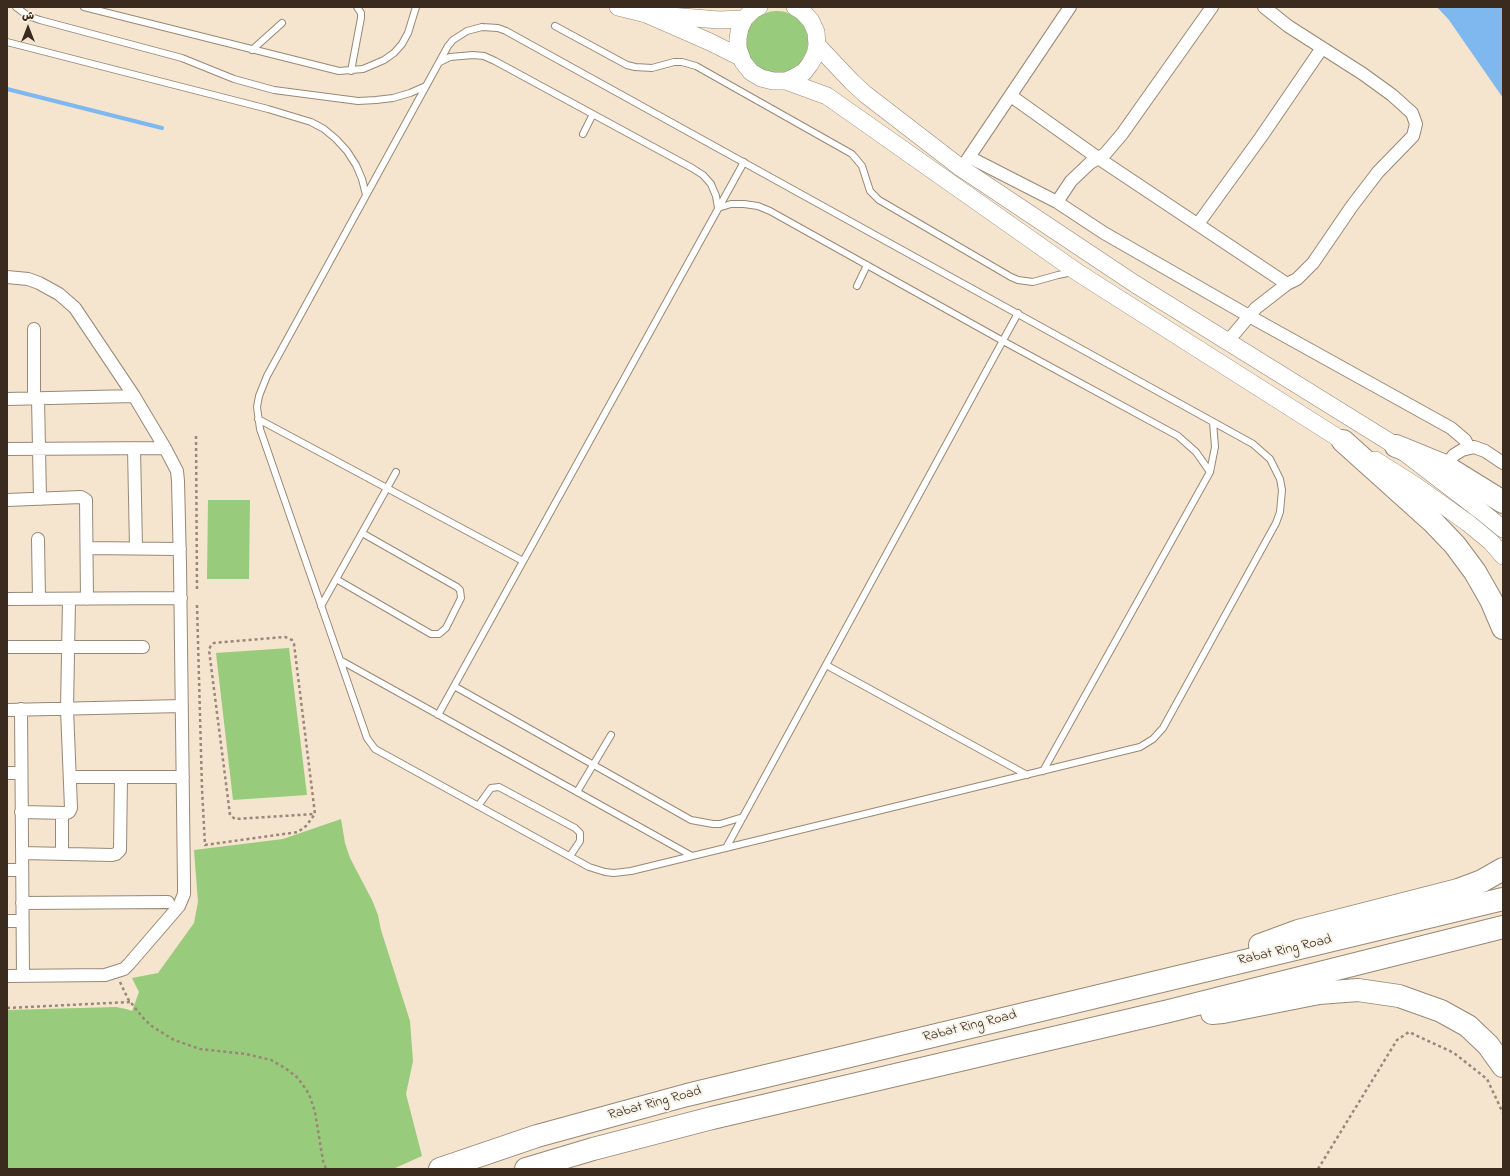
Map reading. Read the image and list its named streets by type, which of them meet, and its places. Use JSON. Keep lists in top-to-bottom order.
{
  "streets": {
    "highway": ["Rabat Ring Road"]
  },
  "north": "top"
}
